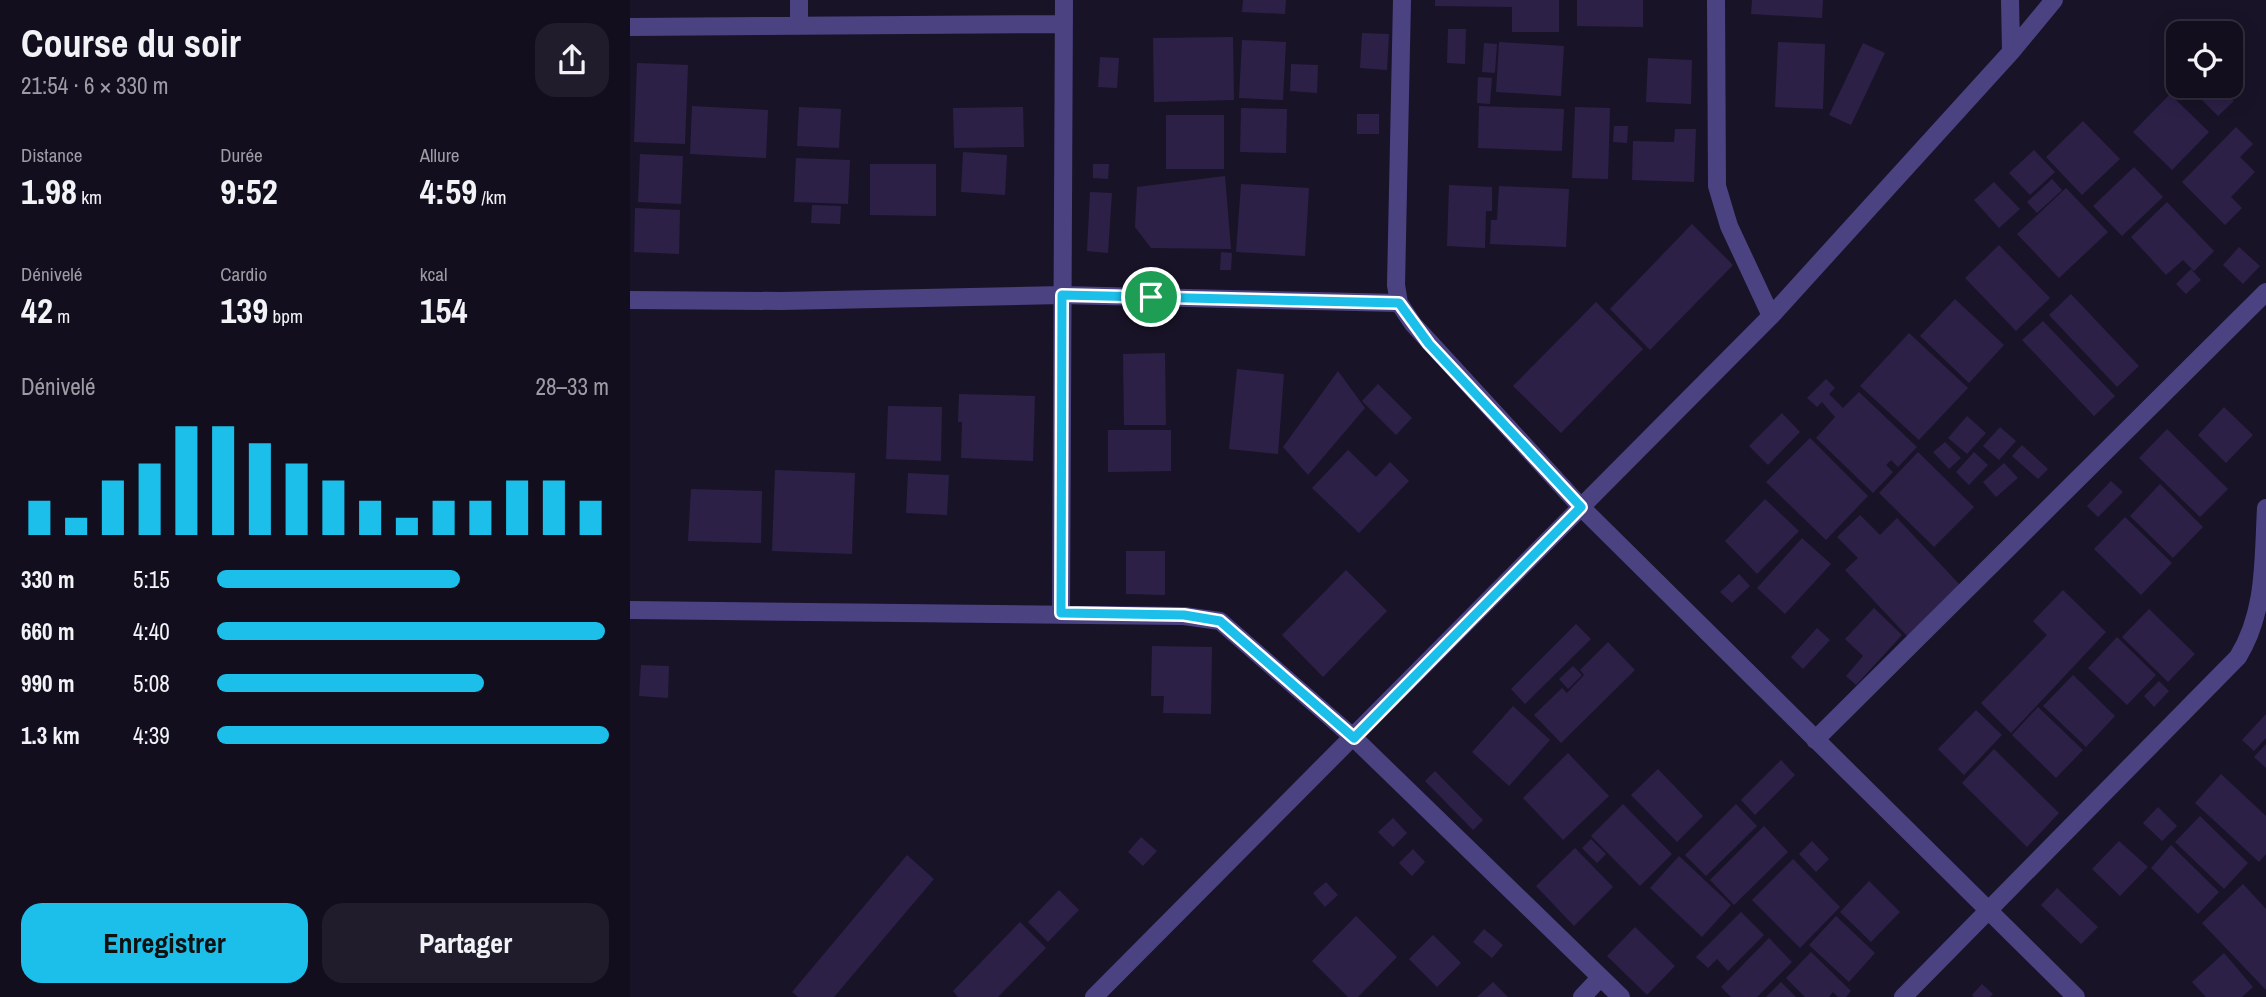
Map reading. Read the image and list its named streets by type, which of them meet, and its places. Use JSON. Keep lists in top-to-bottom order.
{
  "page": {
    "heading": ["Course du soir", "21:54 · 6 × 330 m"],
    "stats": [
      ["Distance", "1.98 km"],
      ["Durée", "9:52"],
      ["Allure", "4:59 /km"],
      ["Dénivelé", "42 m"],
      ["Cardio", "139 bpm"],
      ["kcal", "154"]
    ],
    "chart": ["Dénivelé", "28–33 m"],
    "list": [
      {
        "name": "330 m",
        "note": "5:15"
      },
      {
        "name": "660 m",
        "note": "4:40"
      },
      {
        "name": "990 m",
        "note": "5:08"
      },
      {
        "name": "1.3 km",
        "note": "4:39"
      }
    ],
    "buttons": ["Enregistrer", "Partager"]
  }
}
